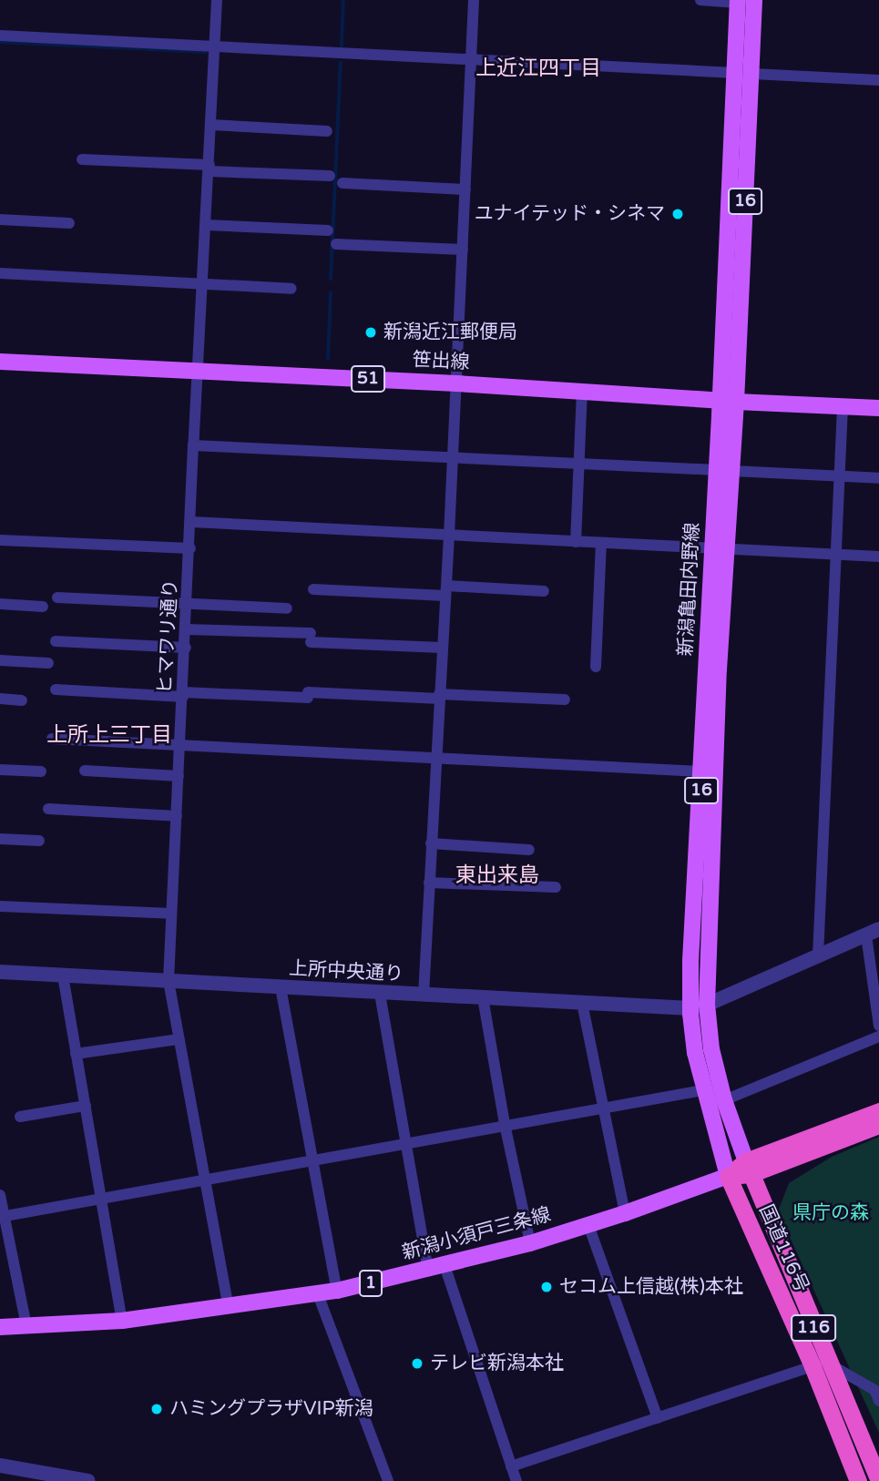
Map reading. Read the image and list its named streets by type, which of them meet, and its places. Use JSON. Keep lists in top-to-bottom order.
{
  "streets": {
    "highway": ["国道116号", "116"],
    "main road": [
      "16",
      "笹出線",
      "51",
      "新潟亀田内野線",
      "新潟小須戸三条線",
      "1"
    ],
    "street": ["ヒマワリ通り", "上所中央通り"]
  },
  "crossings": [
    ["笹出線", "新潟亀田内野線"],
    ["笹出線", "ヒマワリ通り"],
    ["新潟亀田内野線", "上所中央通り"],
    ["新潟亀田内野線", "新潟小須戸三条線"],
    ["新潟亀田内野線", "国道116号"],
    ["ヒマワリ通り", "上所中央通り"],
    ["ヒマワリ通り", "新潟小須戸三条線"],
    ["新潟小須戸三条線", "国道116号"]
  ],
  "districts": ["上近江四丁目", "上所上三丁目", "東出来島"],
  "parks": ["県庁の森"],
  "places": [
    "ユナイテッド・シネマ",
    "新潟近江郵便局",
    "セコム上信越(株)本社",
    "テレビ新潟本社",
    "ハミングプラザVIP新潟"
  ]
}
